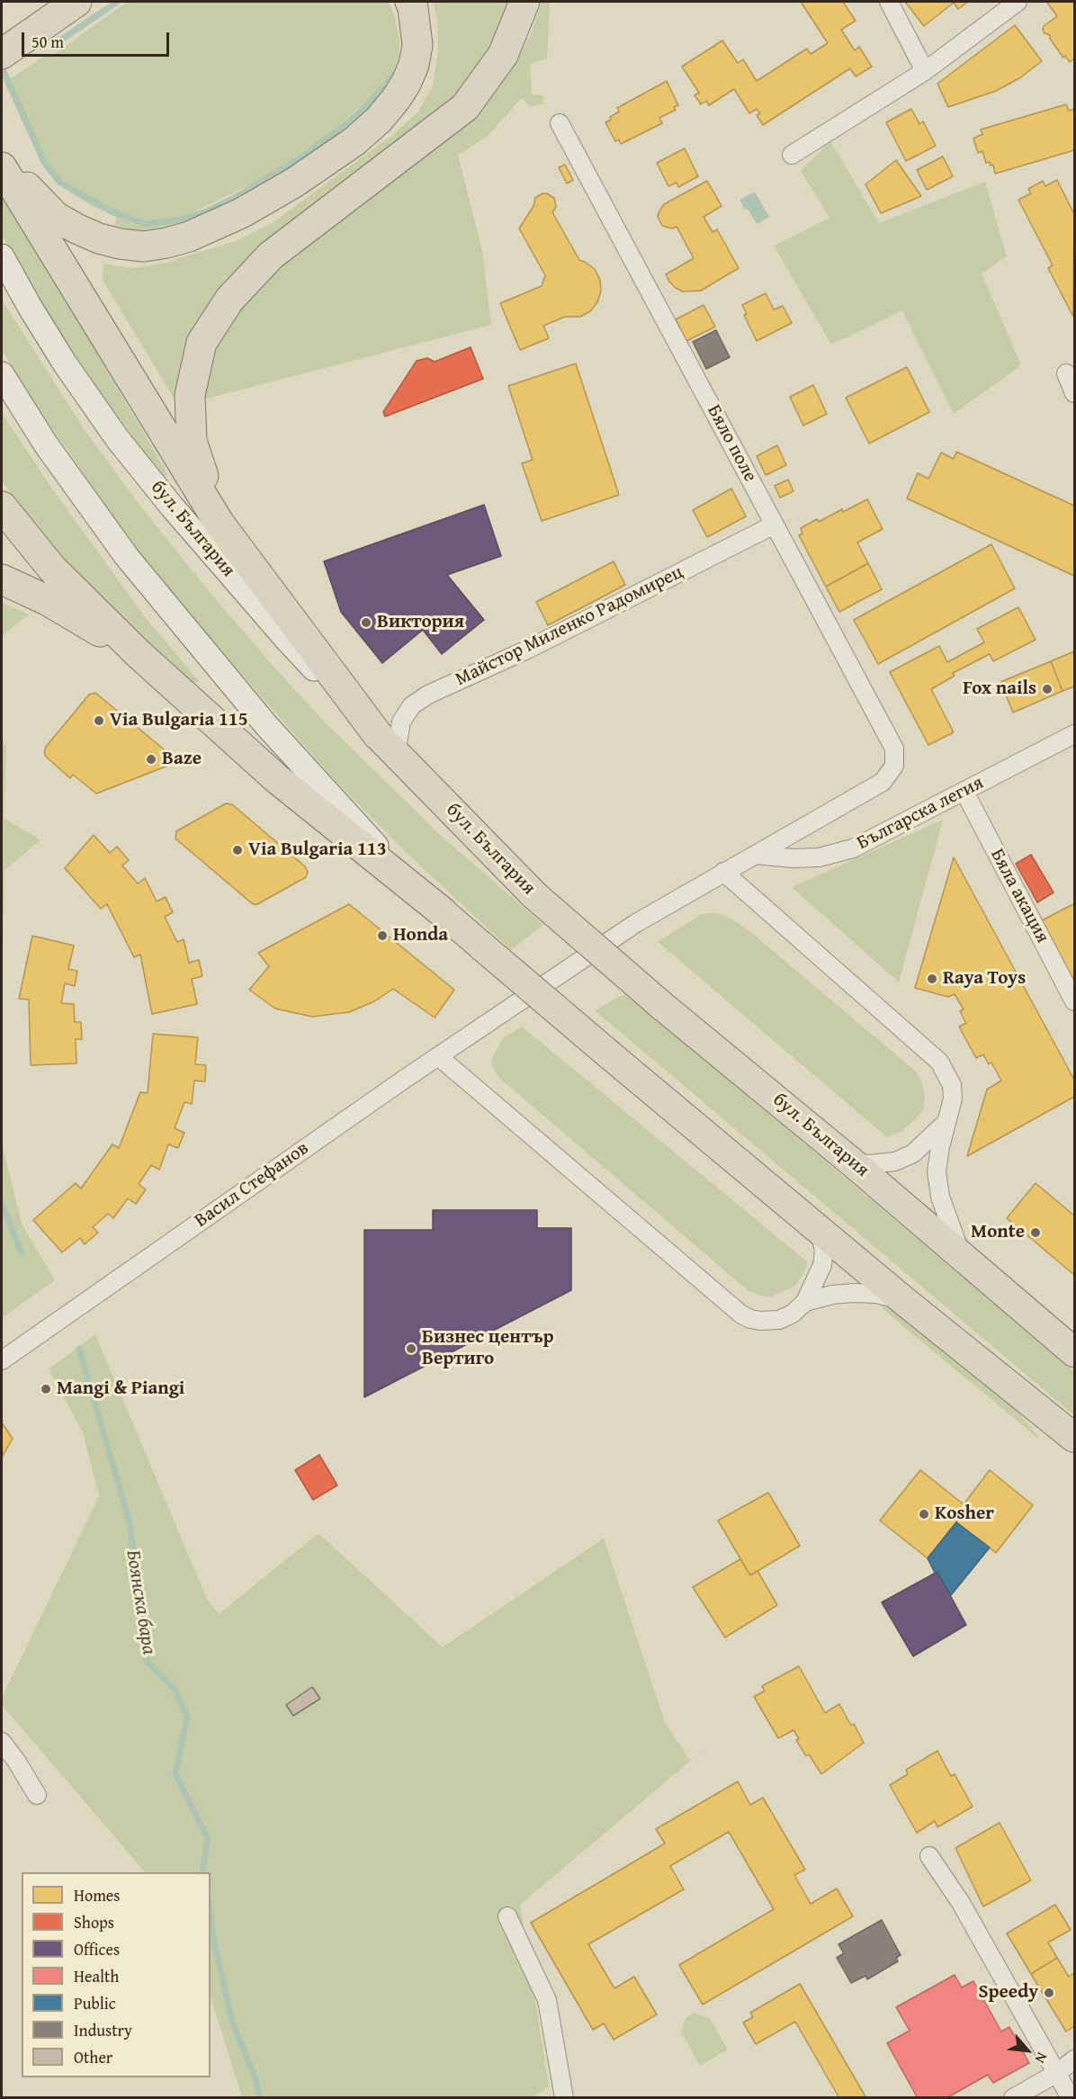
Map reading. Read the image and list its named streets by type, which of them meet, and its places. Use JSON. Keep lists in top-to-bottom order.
{
  "streets": {
    "main road": ["бул. България"],
    "street": [
      "Бяло поле",
      "Майстор Миленко Радомирец",
      "Българска легия",
      "Бяла акация",
      "Васил Стефанов"
    ]
  },
  "crossings": [
    ["Бяло поле", "Майстор Миленко Радомирец"],
    ["Бяло поле", "Българска легия"],
    ["бул. България", "Майстор Миленко Радомирец"],
    ["Българска легия", "Бяла акация"]
  ],
  "water": ["Боянска бара"],
  "places": [
    "Виктория",
    "Fox nails",
    "Via Bulgaria 115",
    "Baze",
    "Via Bulgaria 113",
    "Honda",
    "Raya Toys",
    "Monte",
    "Бизнес център Вертиго",
    "Mangi & Piangi",
    "Kosher",
    "Speedy"
  ],
  "legend": [
    "Homes",
    "Shops",
    "Offices",
    "Health",
    "Public",
    "Industry",
    "Other"
  ],
  "scale_bar": "50 m",
  "north": "bottom right"
}
